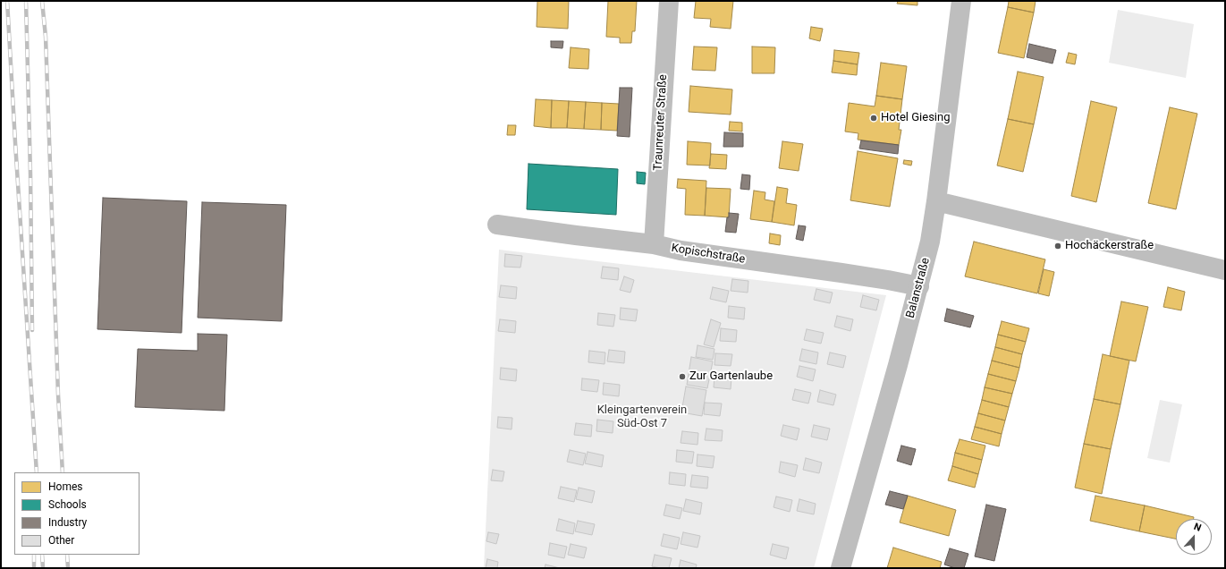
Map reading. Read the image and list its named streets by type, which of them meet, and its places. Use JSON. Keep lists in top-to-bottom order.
{
  "streets": {
    "street": ["Traunreuter Straße", "Kopischstraße", "Balanstraße"]
  },
  "crossings": [
    ["Traunreuter Straße", "Kopischstraße"],
    ["Kopischstraße", "Balanstraße"]
  ],
  "parks": ["Kleingartenverein Süd-Ost 7"],
  "places": ["Hotel Giesing", "Hochäckerstraße", "Zur Gartenlaube"],
  "legend": [
    "Homes",
    "Schools",
    "Industry",
    "Other"
  ],
  "north": "top"
}
